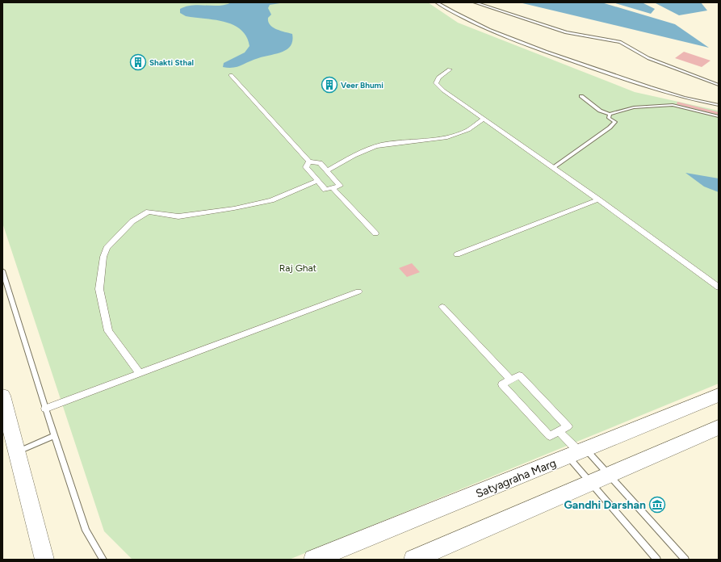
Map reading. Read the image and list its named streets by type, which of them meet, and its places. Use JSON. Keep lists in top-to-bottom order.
{
  "streets": {
    "main road": ["Satyagraha Marg"]
  },
  "parks": ["Raj Ghat"],
  "places": {
    "building": ["Shakti Sthal", "Veer Bhumi"],
    "museum": ["Gandhi Darshan"]
  }
}
